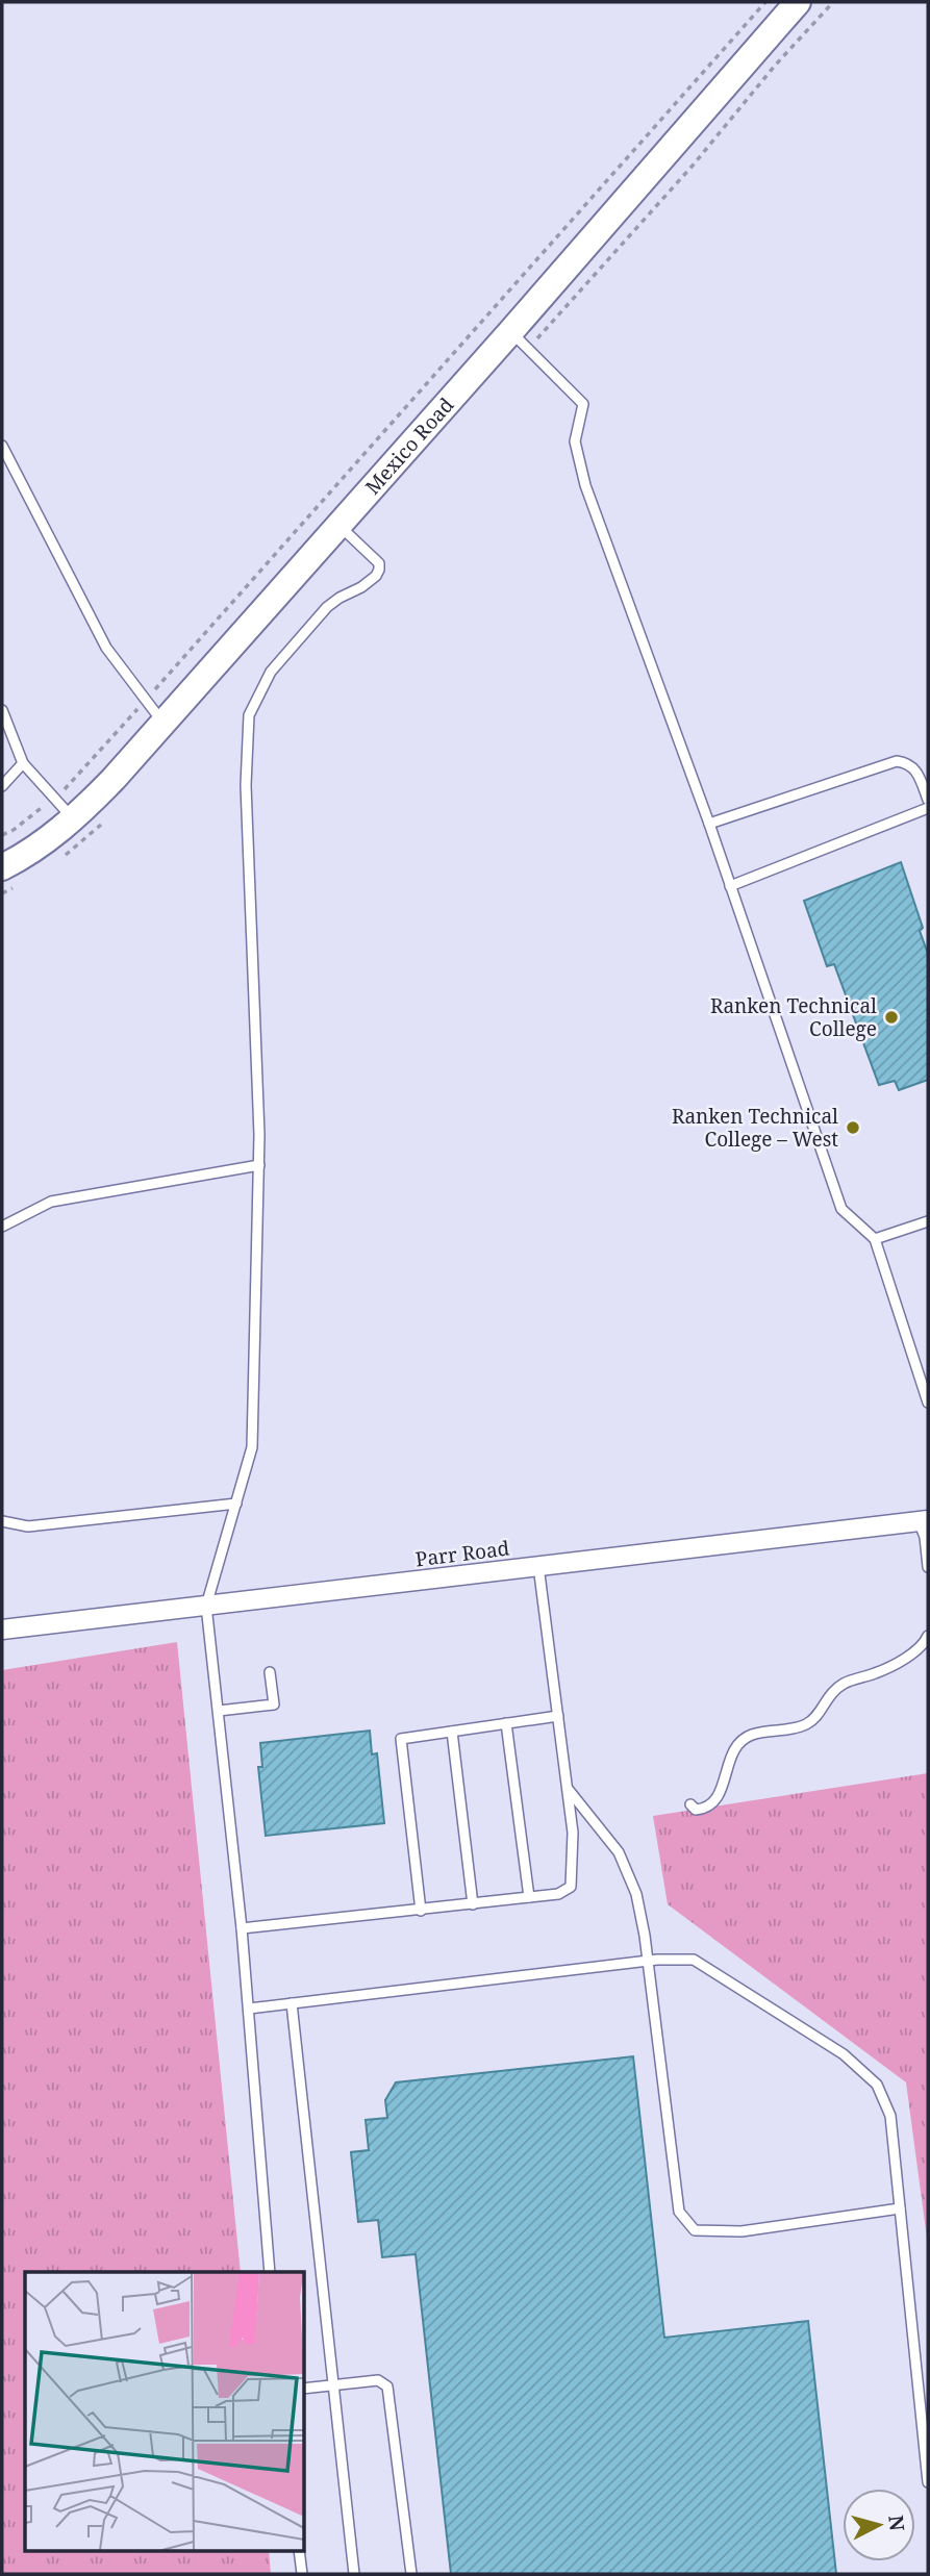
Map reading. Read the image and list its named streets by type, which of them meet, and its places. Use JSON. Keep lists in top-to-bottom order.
{
  "streets": {
    "street": ["Mexico Road", "Parr Road"]
  },
  "places": ["Ranken Technical College", "Ranken Technical College – West"],
  "north": "right"
}
